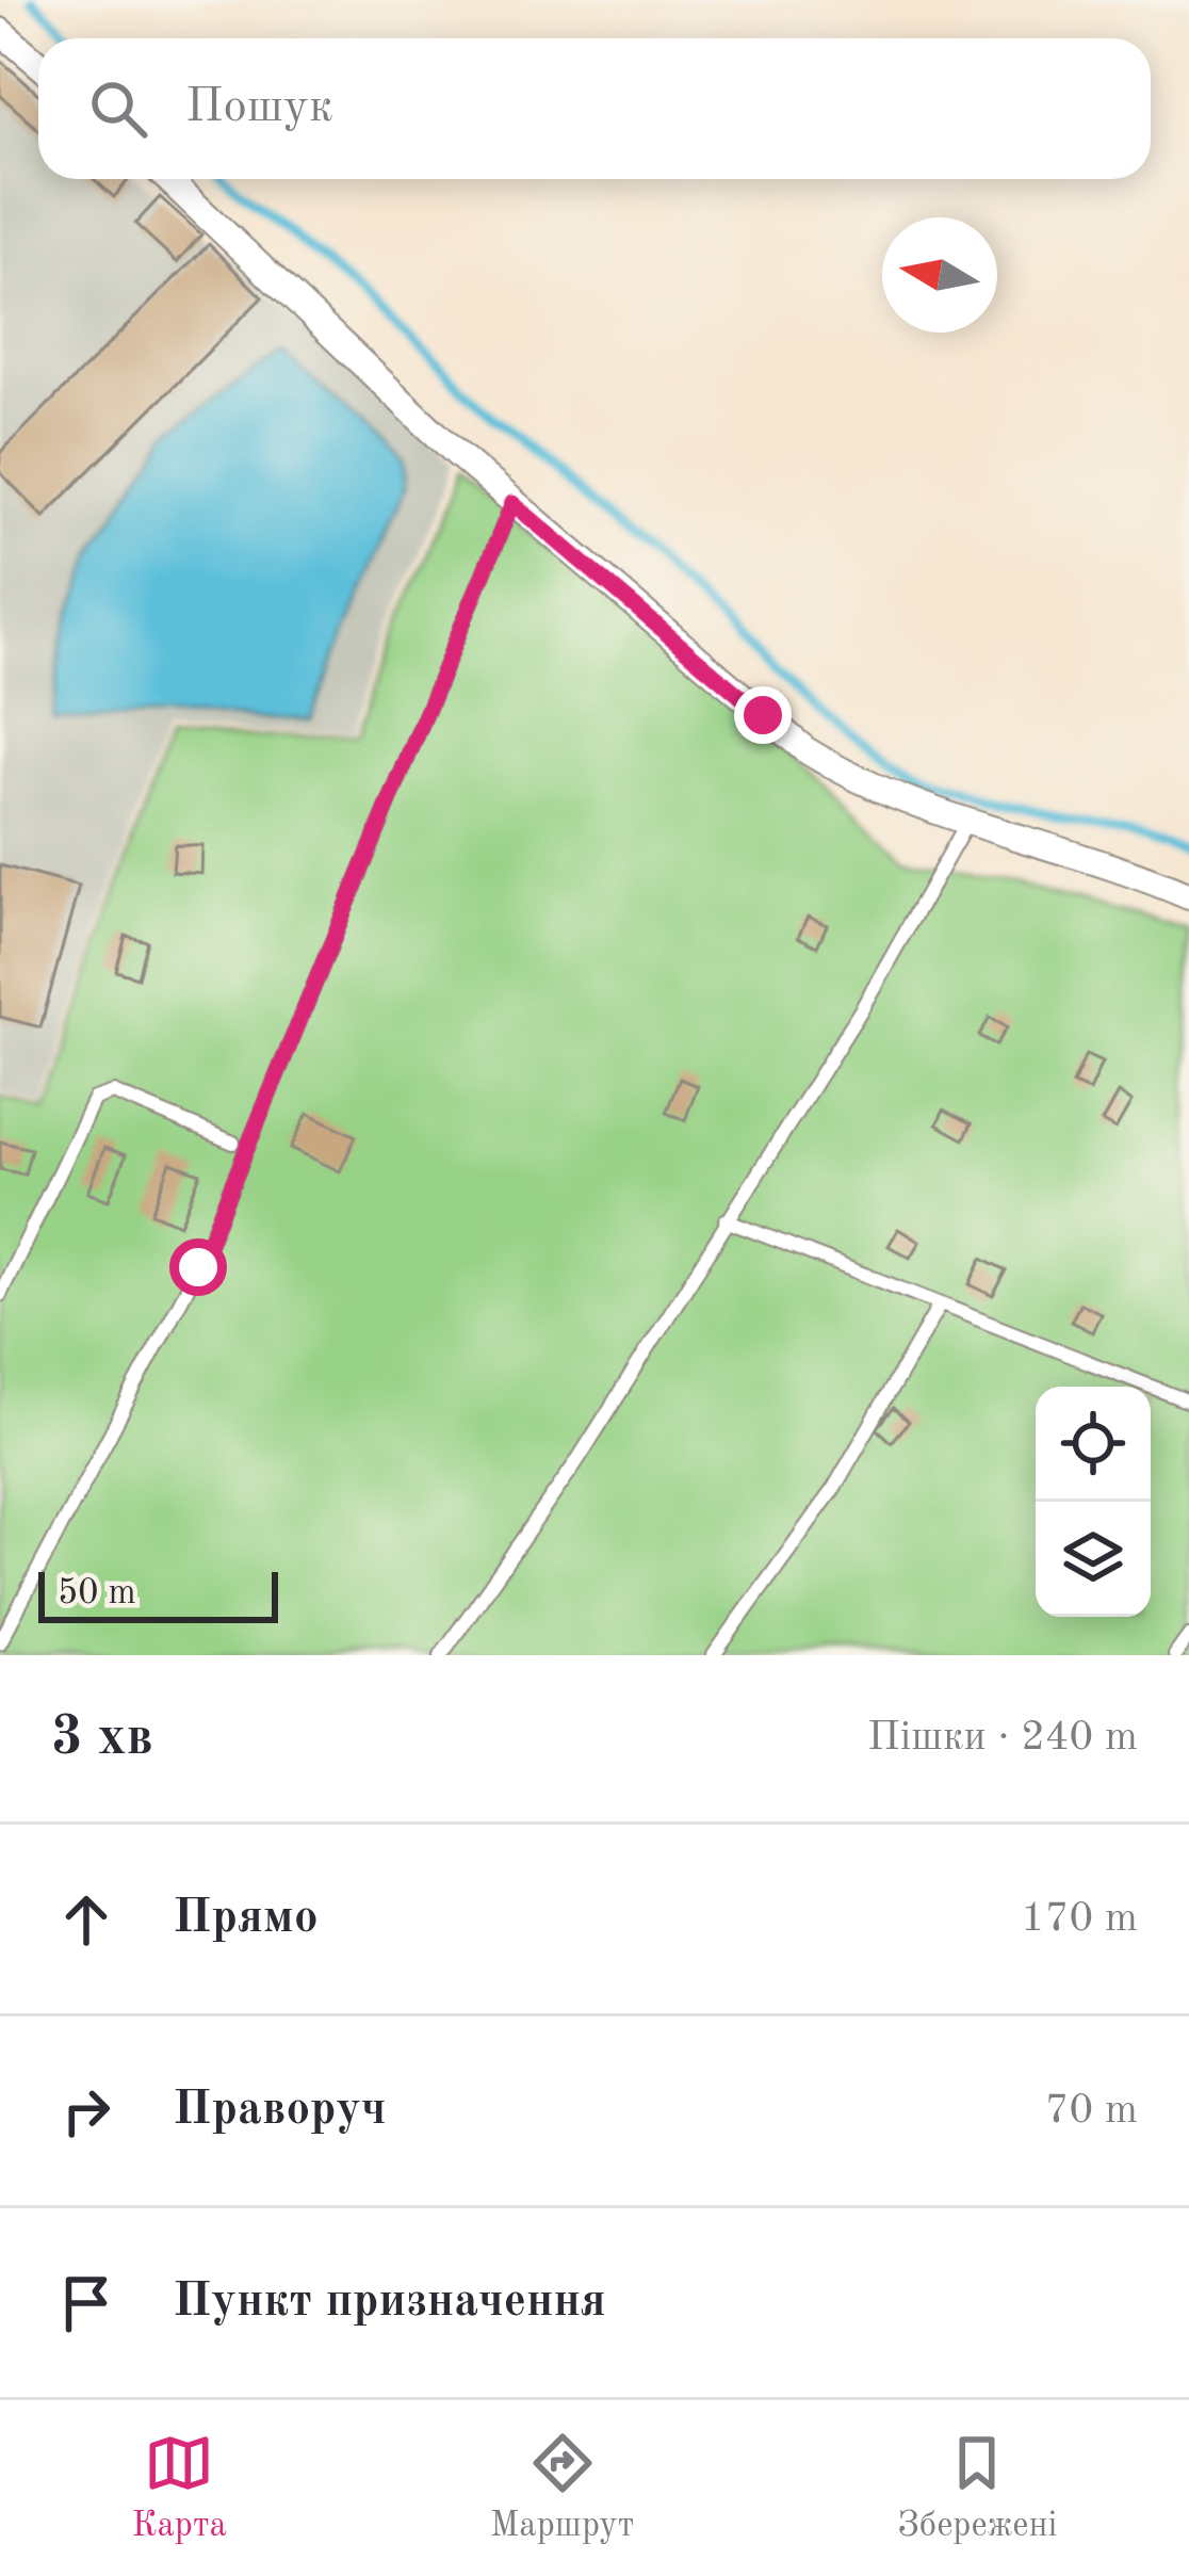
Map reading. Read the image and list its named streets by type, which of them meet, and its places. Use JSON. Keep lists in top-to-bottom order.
{
  "scale_bar": "50 m",
  "north": "left",
  "page": {
    "search": "Пошук",
    "scale": "50 m",
    "heading": ["3 хв", "Пішки · 240 m"],
    "list": [
      ["Прямо", "170 m"],
      ["Праворуч", "70 m"],
      "Пункт призначення"
    ],
    "nav": ["Карта", "Маршрут", "Збережені"]
  }
}
